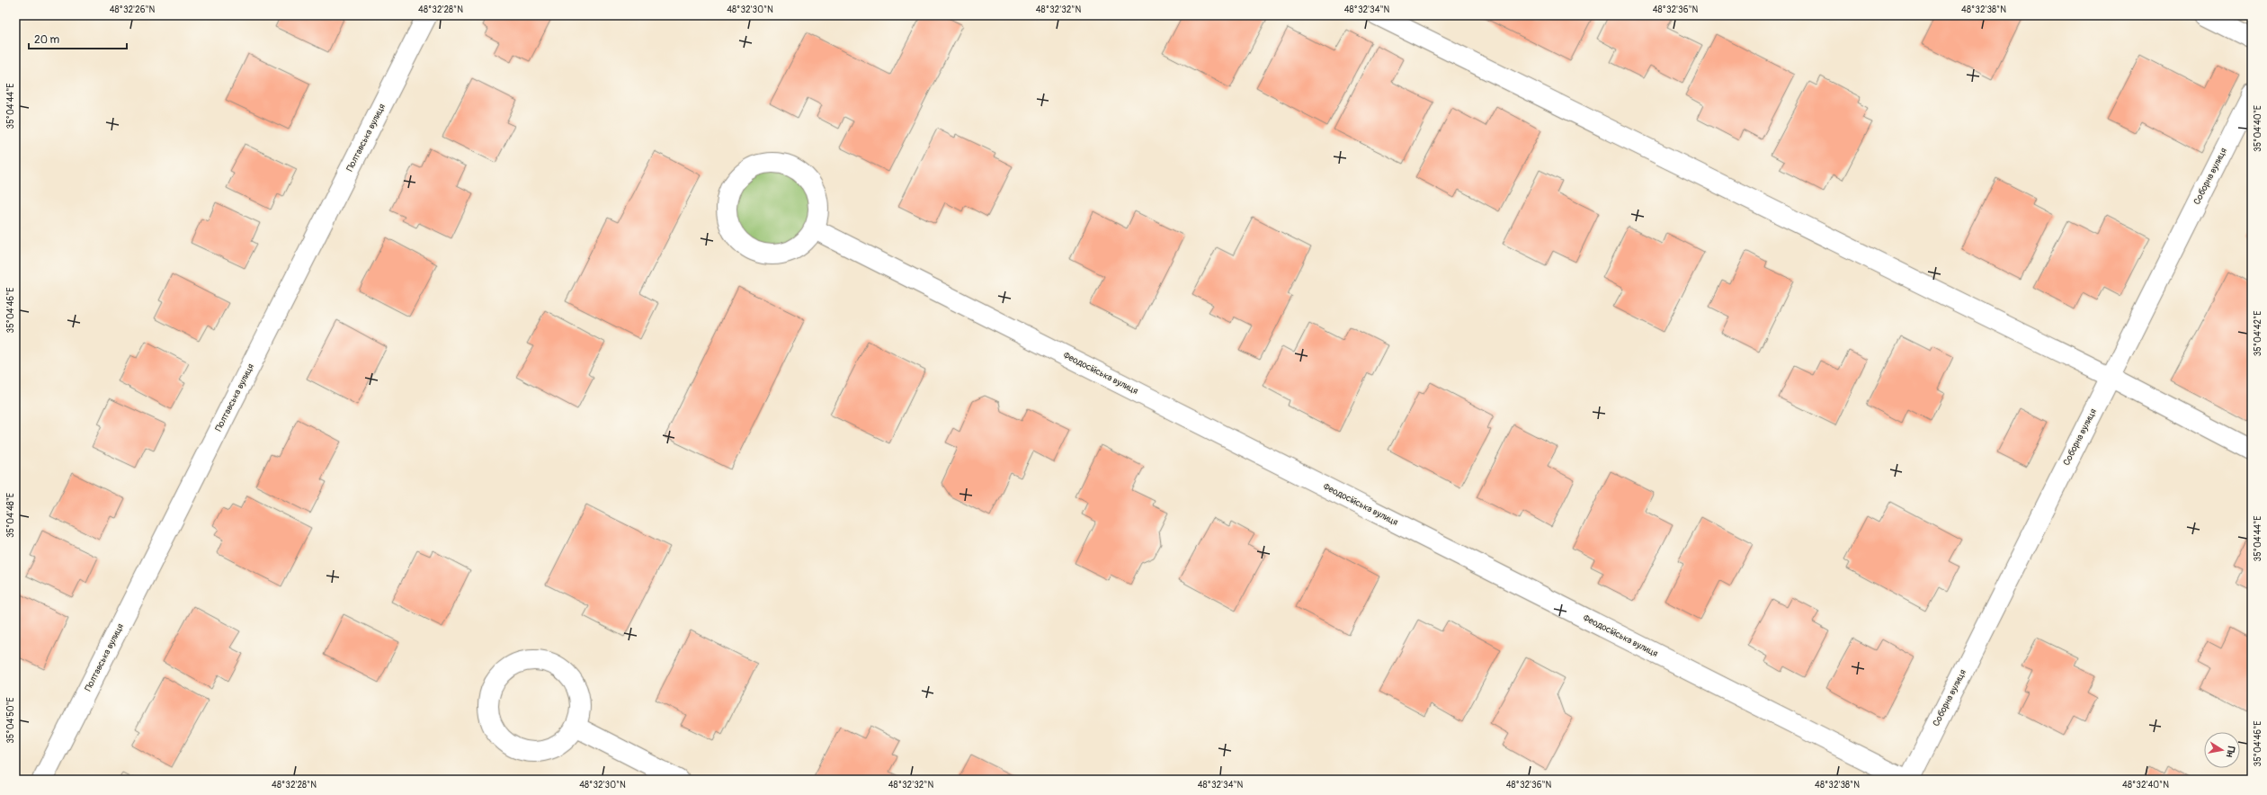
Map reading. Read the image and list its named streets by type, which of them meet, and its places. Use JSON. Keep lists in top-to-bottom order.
{
  "streets": {
    "street": ["Полтавська вулиця", "Соборна вулиця", "Феодосійська вулиця"]
  },
  "scale_bar": "20 m",
  "north": "right",
  "coordinates": [
    "48°32'26\"N",
    "48°32'28\"N",
    "48°32'30\"N",
    "48°32'32\"N",
    "48°32'34\"N",
    "48°32'36\"N",
    "48°32'38\"N",
    "35°04'44\"E",
    "35°04'40\"E",
    "35°04'46\"E",
    "35°04'42\"E",
    "35°04'48\"E",
    "35°04'50\"E",
    "48°32'40\"N"
  ]
}
